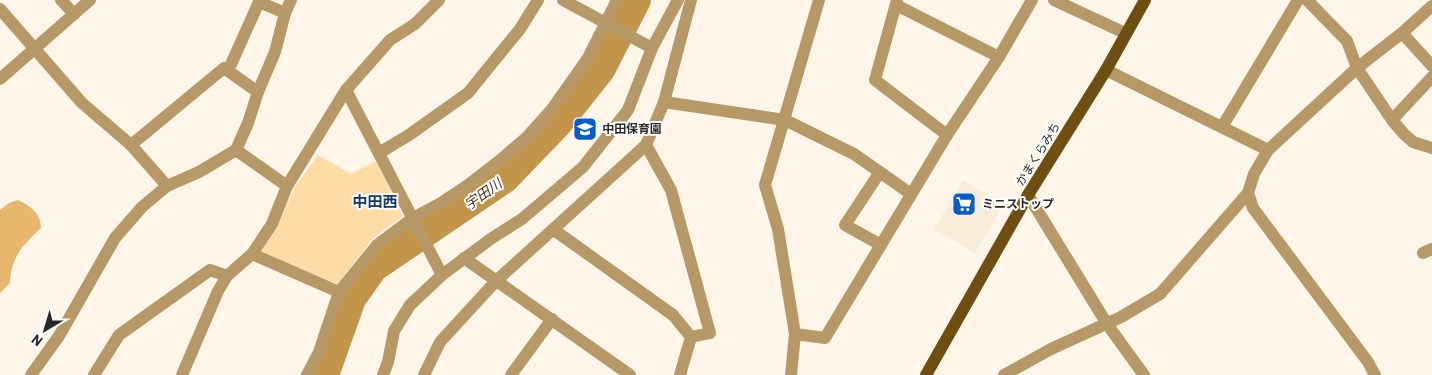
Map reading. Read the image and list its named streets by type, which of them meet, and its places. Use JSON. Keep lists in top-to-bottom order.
{
  "streets": {
    "main road": ["かまくらみち"]
  },
  "districts": ["中田西"],
  "water": ["宇田川"],
  "places": {
    "school or university": ["中田保育園"],
    "supermarket": ["ミニストップ"]
  },
  "north": "bottom left"
}
